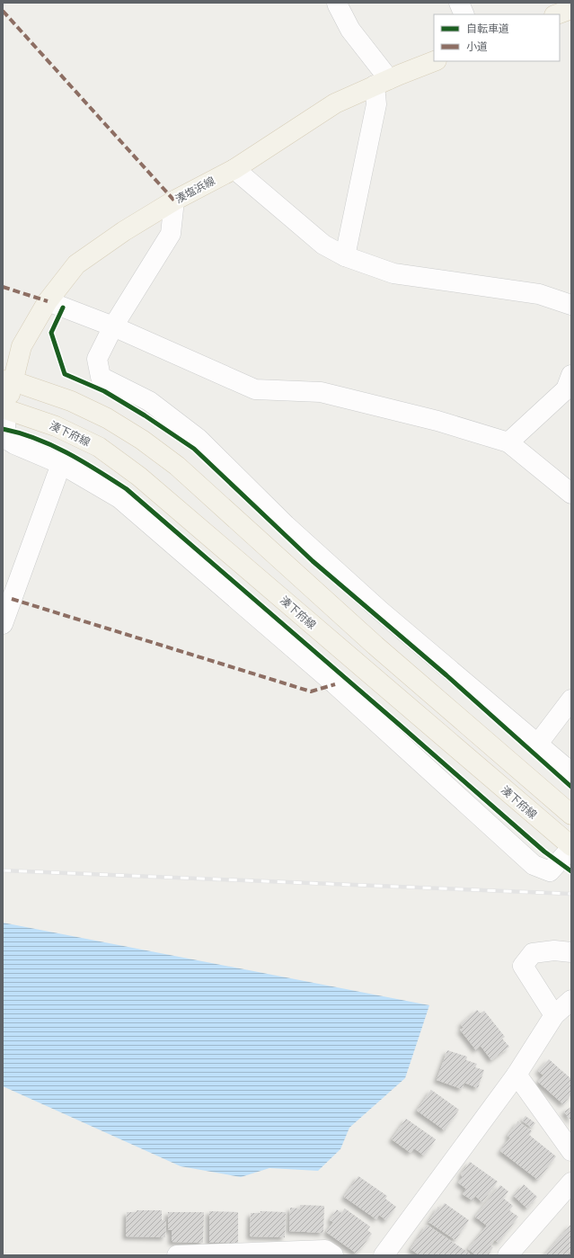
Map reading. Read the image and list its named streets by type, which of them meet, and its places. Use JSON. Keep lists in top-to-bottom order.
{
  "streets": {
    "main road": ["湊塩浜線", "湊下府線"]
  },
  "crossings": [
    ["湊塩浜線", "湊下府線"]
  ],
  "legend": ["自転車道", "小道"]
}
